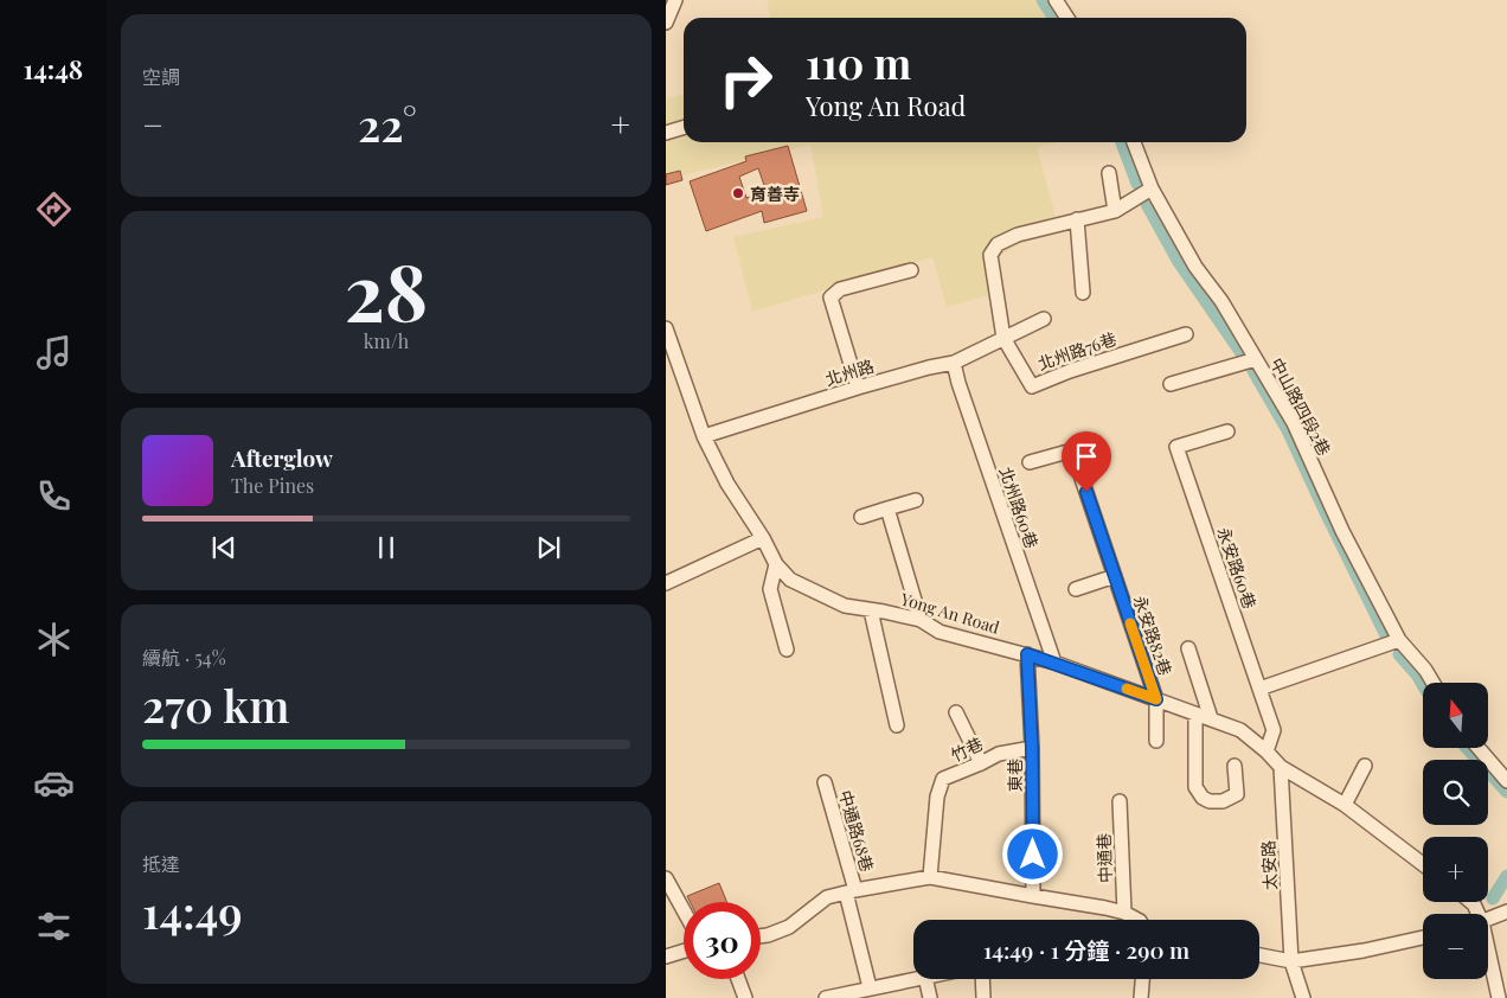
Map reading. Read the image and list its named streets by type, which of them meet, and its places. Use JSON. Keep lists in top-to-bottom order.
{
  "streets": {
    "street": [
      "北州路76巷",
      "北州路",
      "中山路四段2巷",
      "北州路60巷",
      "永安路60巷",
      "Yong An Road",
      "永安路82巷",
      "竹巷",
      "東巷",
      "中通路68巷",
      "中通巷",
      "太安路"
    ]
  },
  "crossings": [
    ["北州路76巷", "北州路"],
    ["北州路", "北州路60巷"],
    ["北州路", "Yong An Road"],
    ["北州路60巷", "Yong An Road"],
    ["永安路60巷", "Yong An Road"],
    ["Yong An Road", "永安路82巷"],
    ["Yong An Road", "東巷"],
    ["Yong An Road", "太安路"],
    ["竹巷", "東巷"]
  ],
  "places": ["育善寺"],
  "north": "top",
  "page": {
    "tabs": "14:48",
    "tile": [
      "空調",
      ["28", "km/h"],
      ["續航 · 54%", "270 km"],
      ["抵達", "14:49"]
    ],
    "turn": ["110 m", "Yong An Road"],
    "heat": ["−", "22°", "+"],
    "song": ["Afterglow", "The Pines"],
    "map_buttons": ["+", "−"],
    "limit": "30",
    "trip": "14:49 · 1 分鐘 · 290 m"
  }
}
